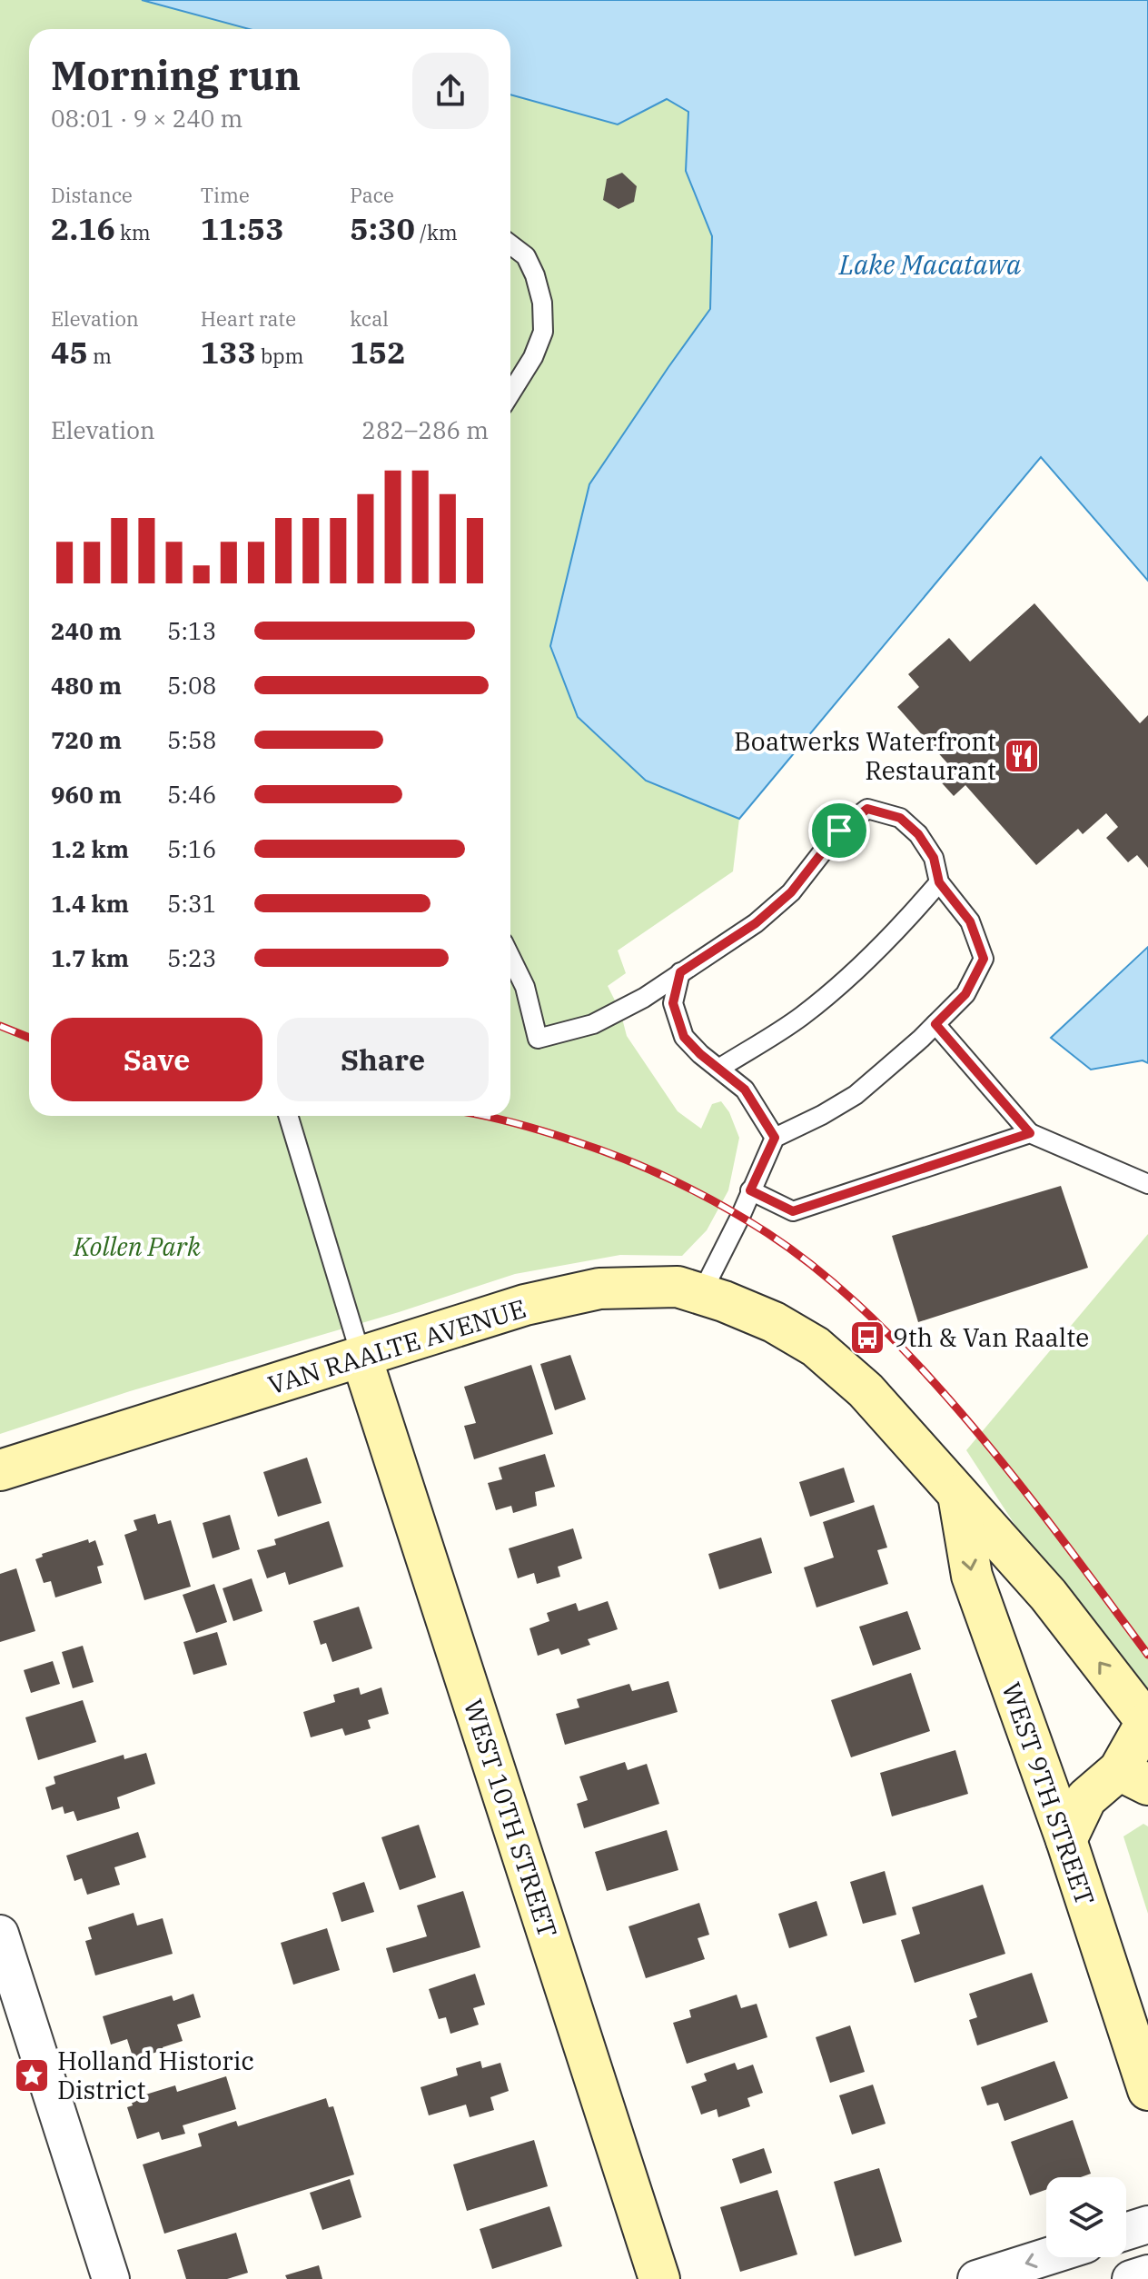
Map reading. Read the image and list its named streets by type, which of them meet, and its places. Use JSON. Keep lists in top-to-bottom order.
{
  "streets": {
    "street": ["VAN RAALTE AVENUE", "WEST 9TH STREET", "WEST 10TH STREET"]
  },
  "crossings": [
    ["VAN RAALTE AVENUE", "WEST 9TH STREET"],
    ["VAN RAALTE AVENUE", "WEST 10TH STREET"]
  ],
  "one_way": ["WEST 9TH STREET"],
  "water": ["Lake Macatawa"],
  "parks": ["Kollen Park"],
  "places": {
    "restaurant": ["Boatwerks Waterfront Restaurant"],
    "bus stop": ["9th & Van Raalte"],
    "place": ["Holland Historic District"]
  },
  "page": {
    "heading": ["Morning run", "08:01 · 9 × 240 m"],
    "stats": [
      ["Distance", "2.16 km"],
      ["Time", "11:53"],
      ["Pace", "5:30 /km"],
      ["Elevation", "45 m"],
      ["Heart rate", "133 bpm"],
      ["kcal", "152"]
    ],
    "chart": ["Elevation", "282–286 m"],
    "list": [
      {
        "name": "240 m",
        "note": "5:13"
      },
      {
        "name": "480 m",
        "note": "5:08"
      },
      {
        "name": "720 m",
        "note": "5:58"
      },
      {
        "name": "960 m",
        "note": "5:46"
      },
      {
        "name": "1.2 km",
        "note": "5:16"
      },
      {
        "name": "1.4 km",
        "note": "5:31"
      },
      {
        "name": "1.7 km",
        "note": "5:23"
      }
    ],
    "buttons": ["Save", "Share"]
  }
}
